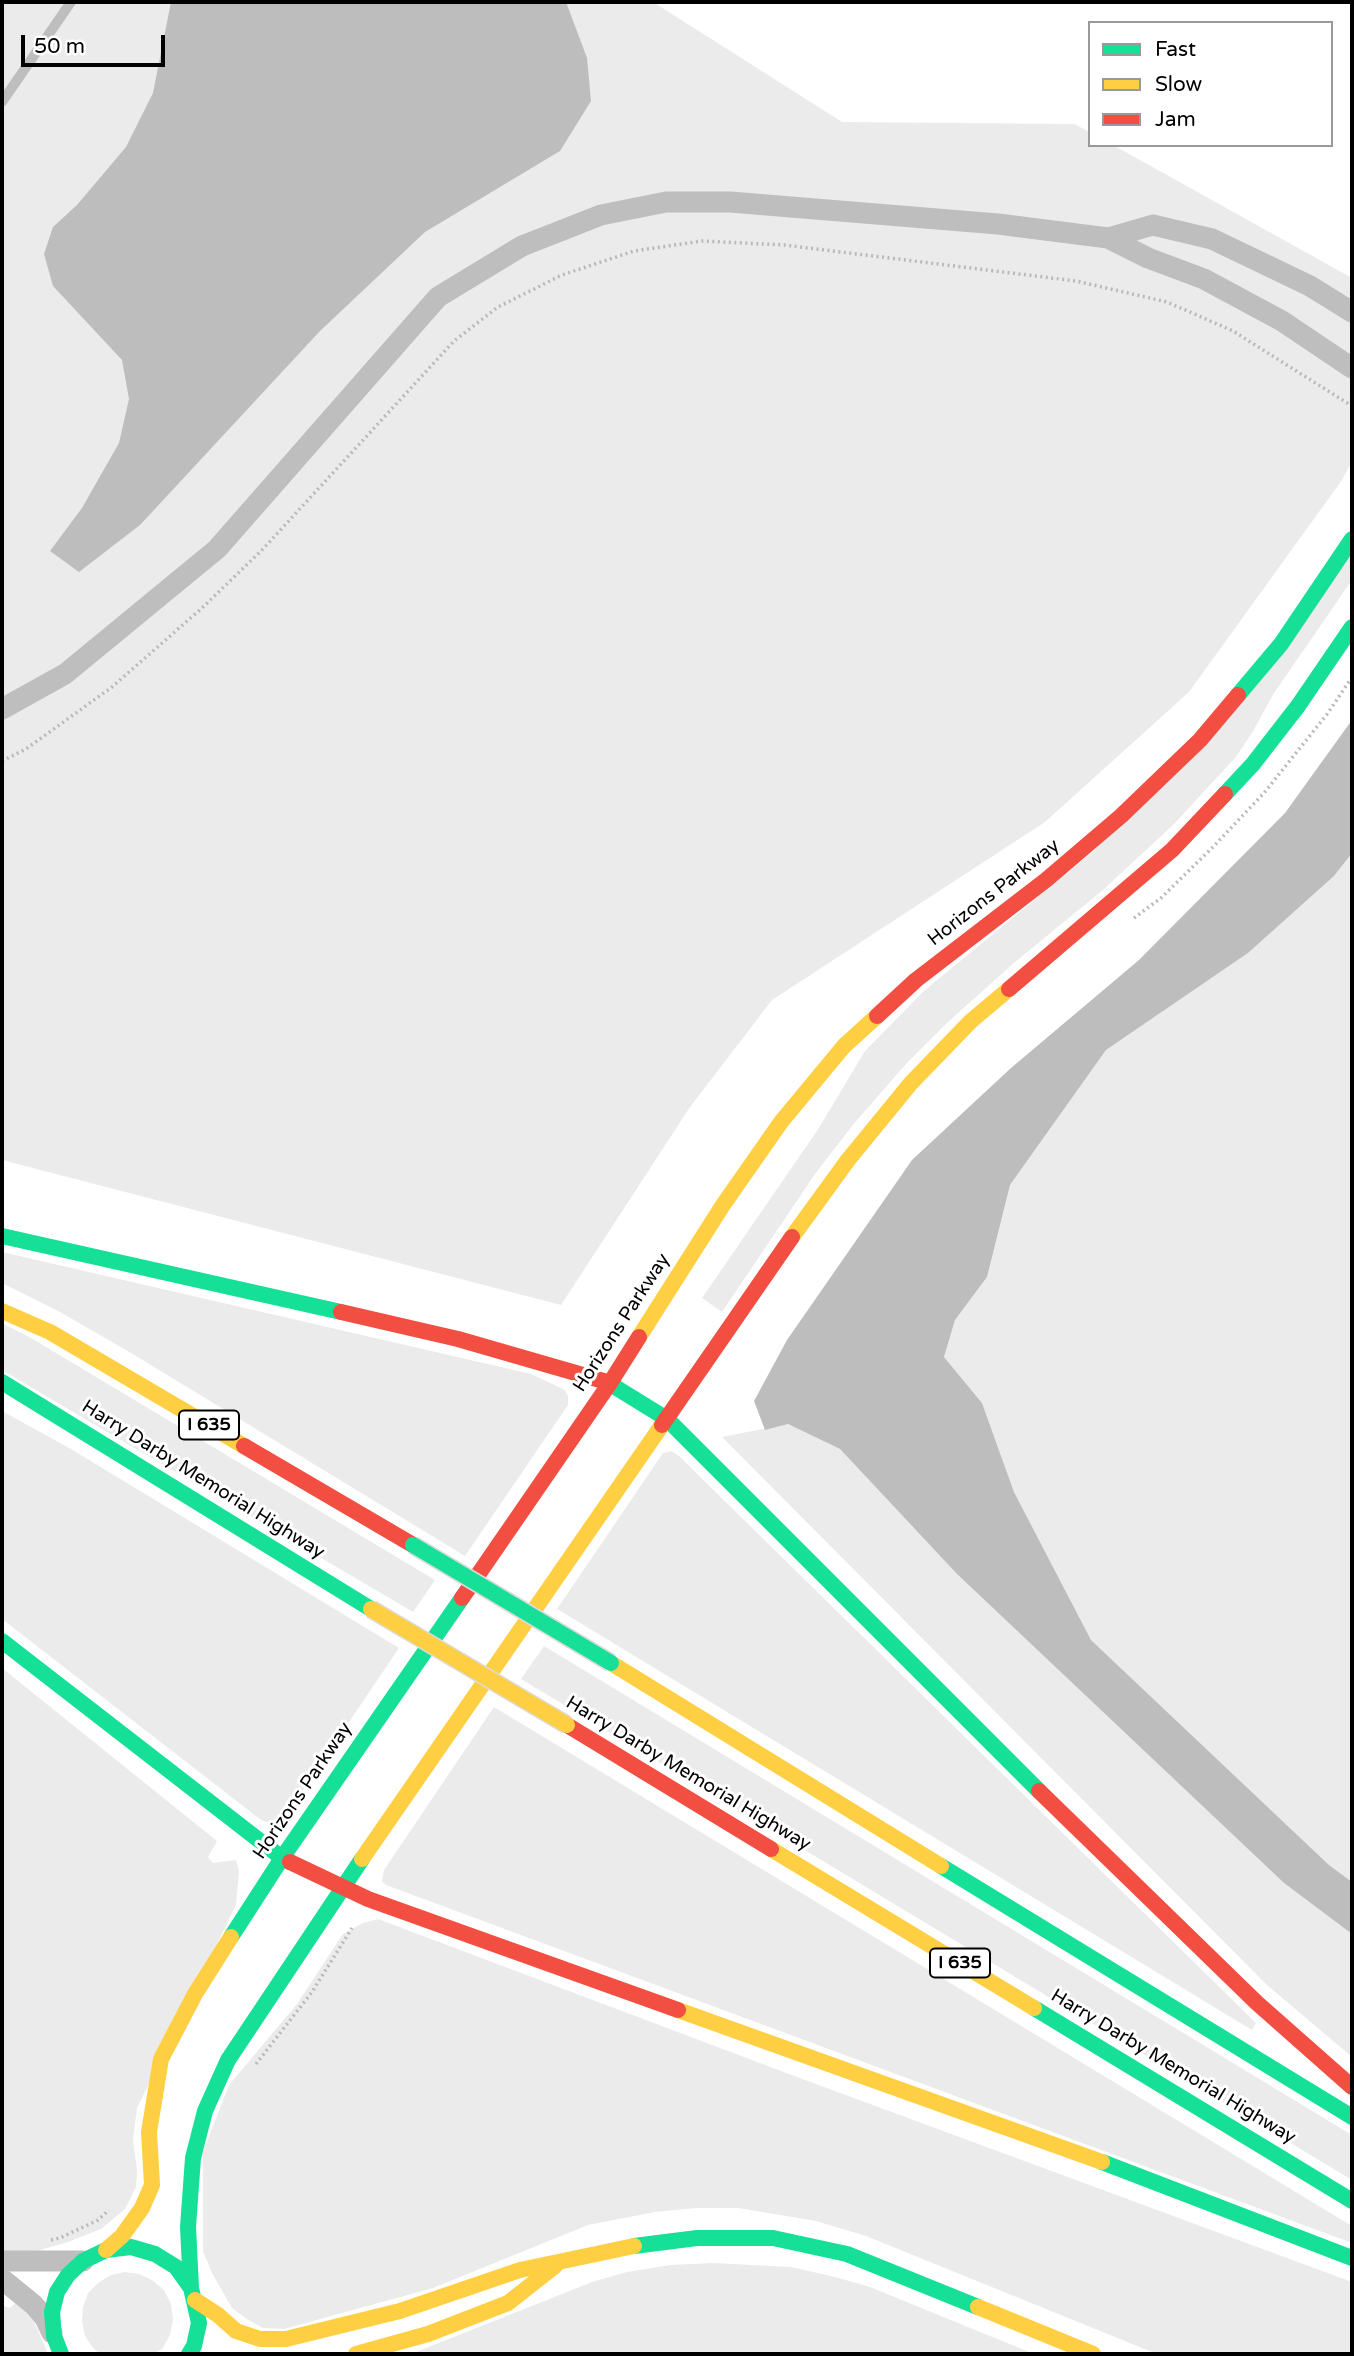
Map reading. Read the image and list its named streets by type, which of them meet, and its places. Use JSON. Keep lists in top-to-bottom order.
{
  "streets": {
    "main road": ["Horizons Parkway", "I 635", "Harry Darby Memorial Highway"]
  },
  "legend": ["Fast", "Slow", "Jam"],
  "scale_bar": "50 m"
}
